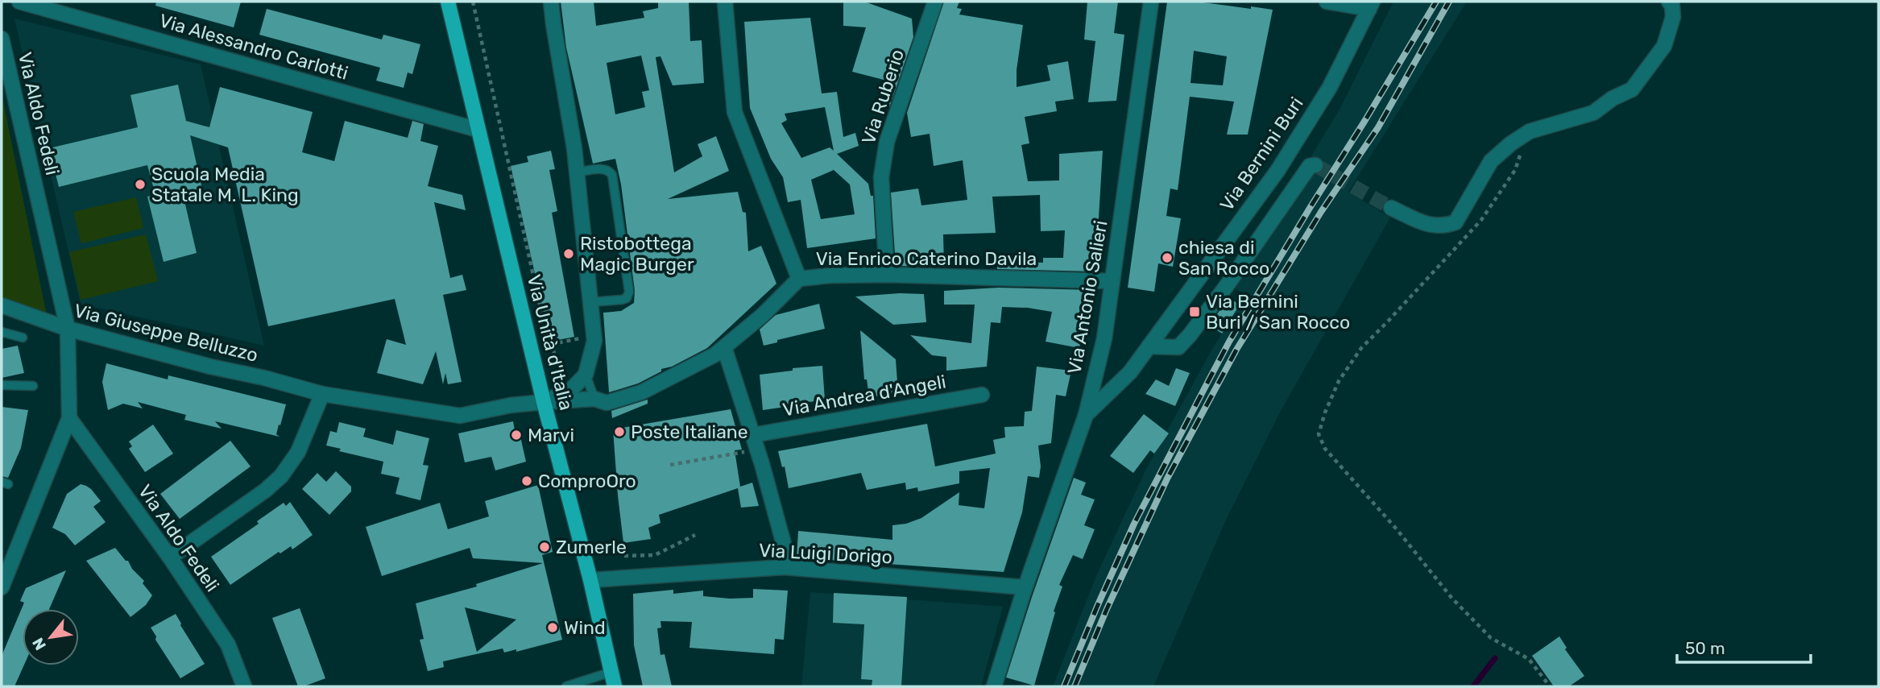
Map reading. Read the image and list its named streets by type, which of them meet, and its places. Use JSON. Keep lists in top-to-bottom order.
{
  "streets": {
    "main road": ["Via Unità d'Italia"],
    "street": [
      "Via Alessandro Carlotti",
      "Via Ruberio",
      "Via Aldo Fedeli",
      "Via Bernini Buri",
      "Via Enrico Caterino Davila",
      "Via Antonio Salieri",
      "Via Giuseppe Belluzzo",
      "Via Andrea d'Angeli",
      "Via Luigi Dorigo"
    ]
  },
  "crossings": [
    ["Via Alessandro Carlotti", "Via Unità d'Italia"],
    ["Via Ruberio", "Via Enrico Caterino Davila"],
    ["Via Aldo Fedeli", "Via Giuseppe Belluzzo"],
    ["Via Bernini Buri", "Via Antonio Salieri"],
    ["Via Enrico Caterino Davila", "Via Antonio Salieri"],
    ["Via Enrico Caterino Davila", "Via Giuseppe Belluzzo"],
    ["Via Enrico Caterino Davila", "Via Unità d'Italia"],
    ["Via Antonio Salieri", "Via Luigi Dorigo"],
    ["Via Giuseppe Belluzzo", "Via Unità d'Italia"],
    ["Via Unità d'Italia", "Via Luigi Dorigo"]
  ],
  "places": {
    "other": [
      "Scuola Media Statale M. L. King",
      "Ristobottega Magic Burger",
      "chiesa di San Rocco",
      "Poste Italiane",
      "Marvi",
      "ComproOro",
      "Zumerle",
      "Wind"
    ],
    "transit": ["Via Bernini Buri / San Rocco"]
  },
  "scale_bar": "50 m",
  "north": "bottom left"
}
